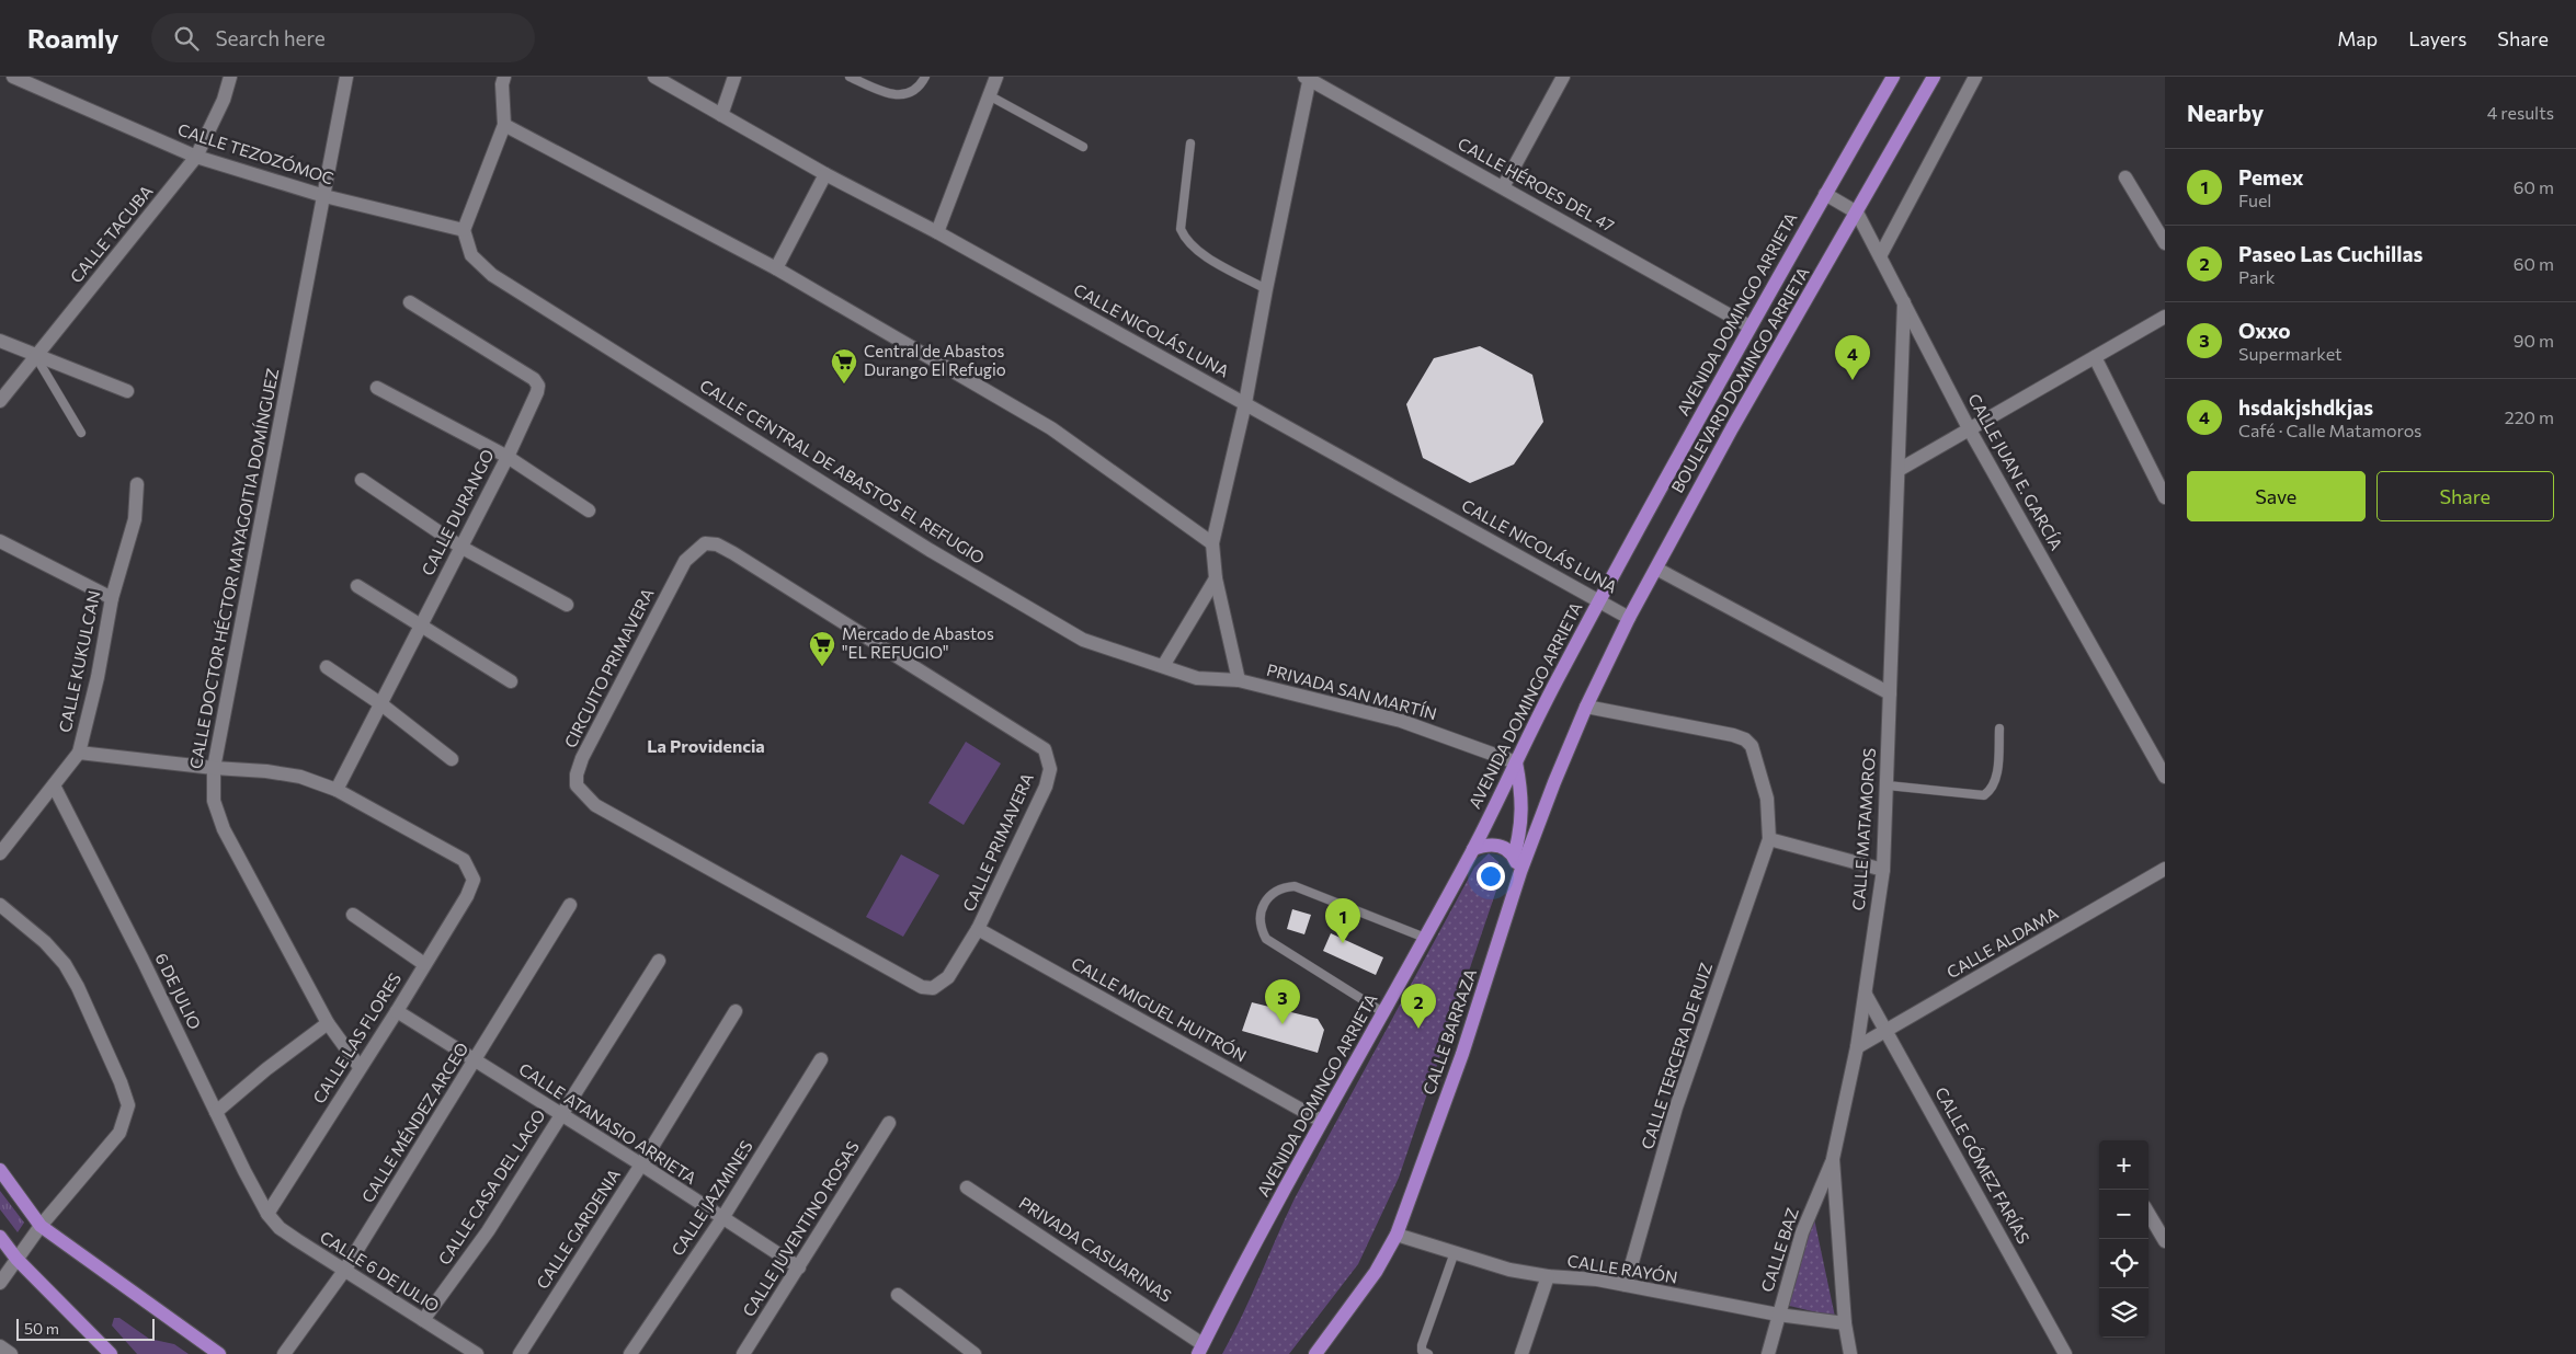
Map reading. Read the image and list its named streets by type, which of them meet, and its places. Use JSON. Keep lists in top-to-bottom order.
{
  "streets": {
    "main road": ["AVENIDA DOMINGO ARRIETA", "BOULEVARD DOMINGO ARRIETA", "CALLE BARRAZA"],
    "street": [
      "CALLE TEZOZÓMOC",
      "CALLE HÉROES DEL 47",
      "CALLE TACUBA",
      "CALLE NICOLÁS LUNA",
      "CALLE CENTRAL DE ABASTOS EL REFUGIO",
      "CALLE JUAN E. GARCÍA",
      "CALLE DURANGO",
      "CALLE DOCTOR HÉCTOR MAYAGOITIA DOMÍNGUEZ",
      "CALLE KUKULCAN",
      "CIRCUITO PRIMAVERA",
      "PRIVADA SAN MARTÍN",
      "CALLE MATAMOROS",
      "CALLE PRIMAVERA",
      "CALLE ALDAMA",
      "6 DE JULIO",
      "CALLE MIGUEL HUITRÓN",
      "CALLE LAS FLORES",
      "CALLE TERCERA DE RUIZ",
      "CALLE MÉNDEZ ARCEO",
      "CALLE ATANASIO ARRIETA",
      "CALLE GÓMEZ FARÍAS",
      "CALLE CASA DEL LAGO",
      "CALLE JAZMINES",
      "CALLE GARDENIA",
      "CALLE JUVENTINO ROSAS",
      "PRIVADA CASUARINAS",
      "CALLE BAZ",
      "CALLE RAYÓN",
      "CALLE 6 DE JULIO"
    ]
  },
  "crossings": [
    ["CALLE TEZOZÓMOC", "CALLE TACUBA"],
    ["CALLE TEZOZÓMOC", "CALLE CENTRAL DE ABASTOS EL REFUGIO"],
    ["CALLE TEZOZÓMOC", "CALLE DOCTOR HÉCTOR MAYAGOITIA DOMÍNGUEZ"],
    ["CALLE HÉROES DEL 47", "AVENIDA DOMINGO ARRIETA"],
    ["AVENIDA DOMINGO ARRIETA", "CALLE NICOLÁS LUNA"],
    ["AVENIDA DOMINGO ARRIETA", "PRIVADA SAN MARTÍN"],
    ["AVENIDA DOMINGO ARRIETA", "CALLE MIGUEL HUITRÓN"],
    ["AVENIDA DOMINGO ARRIETA", "PRIVADA CASUARINAS"],
    ["CALLE NICOLÁS LUNA", "BOULEVARD DOMINGO ARRIETA"],
    ["BOULEVARD DOMINGO ARRIETA", "CALLE JUAN E. GARCÍA"],
    ["BOULEVARD DOMINGO ARRIETA", "CALLE BARRAZA"],
    ["CALLE CENTRAL DE ABASTOS EL REFUGIO", "PRIVADA SAN MARTÍN"],
    ["CALLE JUAN E. GARCÍA", "CALLE MATAMOROS"],
    ["CALLE DURANGO", "CALLE LAS FLORES"],
    ["CALLE DOCTOR HÉCTOR MAYAGOITIA DOMÍNGUEZ", "CALLE LAS FLORES"],
    ["CALLE KUKULCAN", "6 DE JULIO"],
    ["CIRCUITO PRIMAVERA", "CALLE PRIMAVERA"],
    ["CIRCUITO PRIMAVERA", "CALLE MIGUEL HUITRÓN"],
    ["CALLE MATAMOROS", "CALLE ALDAMA"],
    ["CALLE MATAMOROS", "CALLE GÓMEZ FARÍAS"],
    ["CALLE MATAMOROS", "CALLE BAZ"],
    ["CALLE MATAMOROS", "CALLE RAYÓN"],
    ["CALLE PRIMAVERA", "CALLE MIGUEL HUITRÓN"],
    ["CALLE ALDAMA", "CALLE GÓMEZ FARÍAS"],
    ["6 DE JULIO", "CALLE LAS FLORES"],
    ["6 DE JULIO", "CALLE 6 DE JULIO"],
    ["CALLE BARRAZA", "CALLE RAYÓN"],
    ["CALLE LAS FLORES", "CALLE ATANASIO ARRIETA"],
    ["CALLE LAS FLORES", "CALLE 6 DE JULIO"],
    ["CALLE TERCERA DE RUIZ", "CALLE RAYÓN"],
    ["CALLE MÉNDEZ ARCEO", "CALLE ATANASIO ARRIETA"],
    ["CALLE MÉNDEZ ARCEO", "CALLE 6 DE JULIO"],
    ["CALLE ATANASIO ARRIETA", "CALLE CASA DEL LAGO"],
    ["CALLE ATANASIO ARRIETA", "CALLE JAZMINES"],
    ["CALLE ATANASIO ARRIETA", "CALLE GARDENIA"],
    ["CALLE ATANASIO ARRIETA", "CALLE JUVENTINO ROSAS"],
    ["CALLE CASA DEL LAGO", "CALLE 6 DE JULIO"],
    ["CALLE BAZ", "CALLE RAYÓN"]
  ],
  "districts": ["La Providencia"],
  "places": {
    "supermarket": ["Central de Abastos Durango El Refugio", "Mercado de Abastos \"EL REFUGIO\""]
  },
  "scale_bar": "50 m",
  "page": {
    "header": "Roamly",
    "search": "Search here",
    "nav": ["Map", "Layers", "Share"],
    "heading": ["Nearby", "4 results"],
    "list": [
      {
        "mark": "1",
        "name": "Pemex",
        "note": "Fuel",
        "value": "60 m"
      },
      {
        "mark": "2",
        "name": "Paseo Las Cuchillas",
        "note": "Park",
        "value": "60 m"
      },
      {
        "mark": "3",
        "name": "Oxxo",
        "note": "Supermarket",
        "value": "90 m"
      },
      {
        "mark": "4",
        "name": "hsdakjshdkjas",
        "note": "Café · Calle Matamoros",
        "value": "220 m"
      }
    ],
    "pins": [
      "4",
      "1",
      "3",
      "2"
    ],
    "buttons": ["Save", "Share"],
    "map_buttons": ["+", "−"],
    "scale": "50 m"
  }
}
